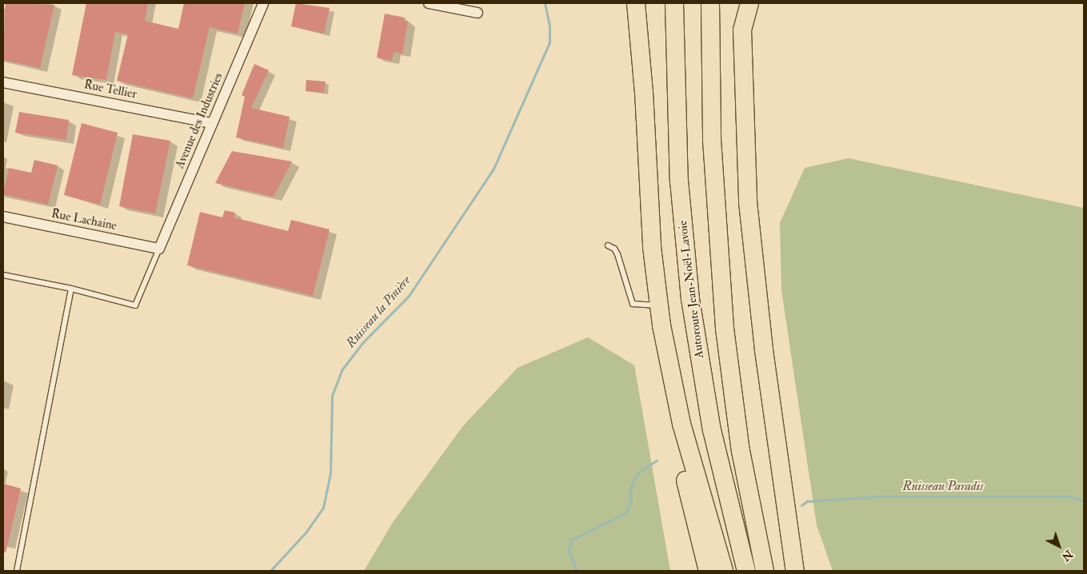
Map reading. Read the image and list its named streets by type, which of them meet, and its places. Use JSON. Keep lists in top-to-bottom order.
{
  "streets": {
    "highway": ["Autoroute Jean-Noël-Lavoie"],
    "street": ["Rue Tellier", "Avenue des Industries", "Rue Lachaine"]
  },
  "crossings": [
    ["Rue Tellier", "Avenue des Industries"],
    ["Avenue des Industries", "Rue Lachaine"]
  ],
  "water": ["Ruisseau la Pinière", "Ruisseau Paradis"],
  "north": "bottom right"
}
